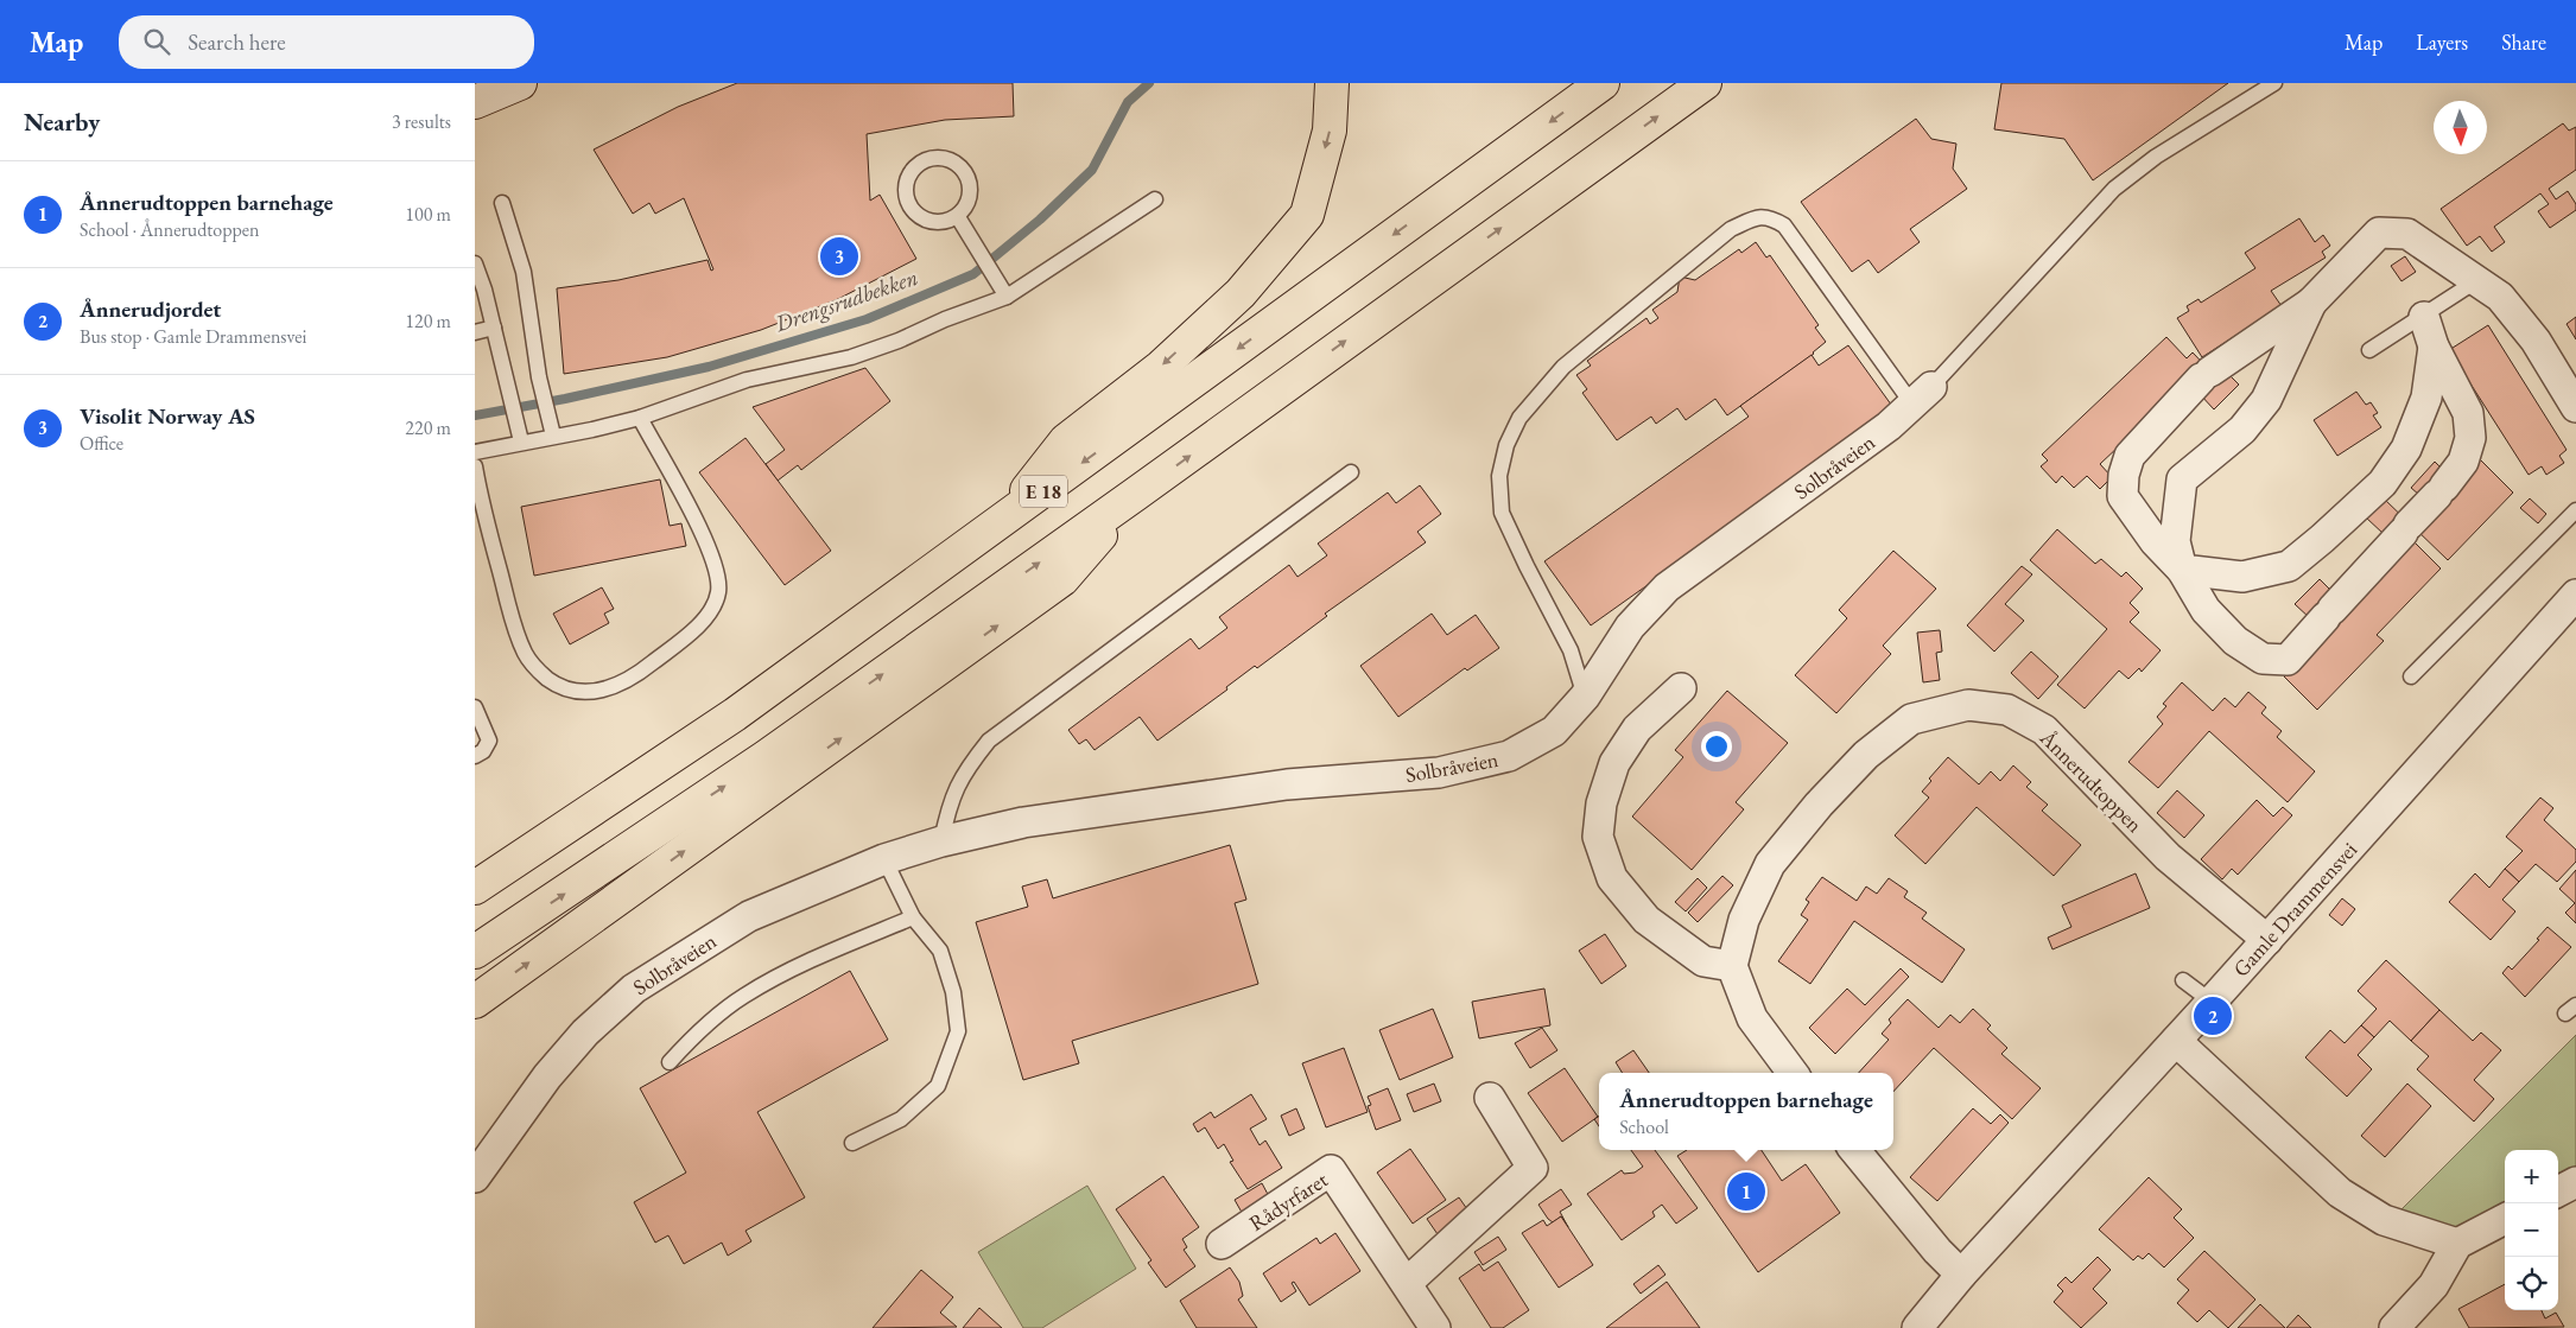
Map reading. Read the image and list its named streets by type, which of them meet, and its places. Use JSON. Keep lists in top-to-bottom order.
{
  "streets": {
    "highway": ["E 18"],
    "street": [
      "Solbråveien",
      "Ånnerudtoppen",
      "Gamle Drammensvei",
      "Rådyrfaret"
    ]
  },
  "crossings": [
    ["Ånnerudtoppen", "Gamle Drammensvei"]
  ],
  "water": ["Drengsrudbekken"],
  "north": "bottom",
  "page": {
    "header": "Map",
    "search": "Search here",
    "nav": ["Map", "Layers", "Share"],
    "heading": ["Nearby", "3 results"],
    "list": [
      {
        "mark": "1",
        "name": "Ånnerudtoppen barnehage",
        "note": "School · Ånnerudtoppen",
        "value": "100 m"
      },
      {
        "mark": "2",
        "name": "Ånnerudjordet",
        "note": "Bus stop · Gamle Drammensvei",
        "value": "120 m"
      },
      {
        "mark": "3",
        "name": "Visolit Norway AS",
        "note": "Office",
        "value": "220 m"
      }
    ],
    "pins": ["3", "2", "1"],
    "popup": ["Ånnerudtoppen barnehage", "School"],
    "map_buttons": ["+", "−"]
  }
}
